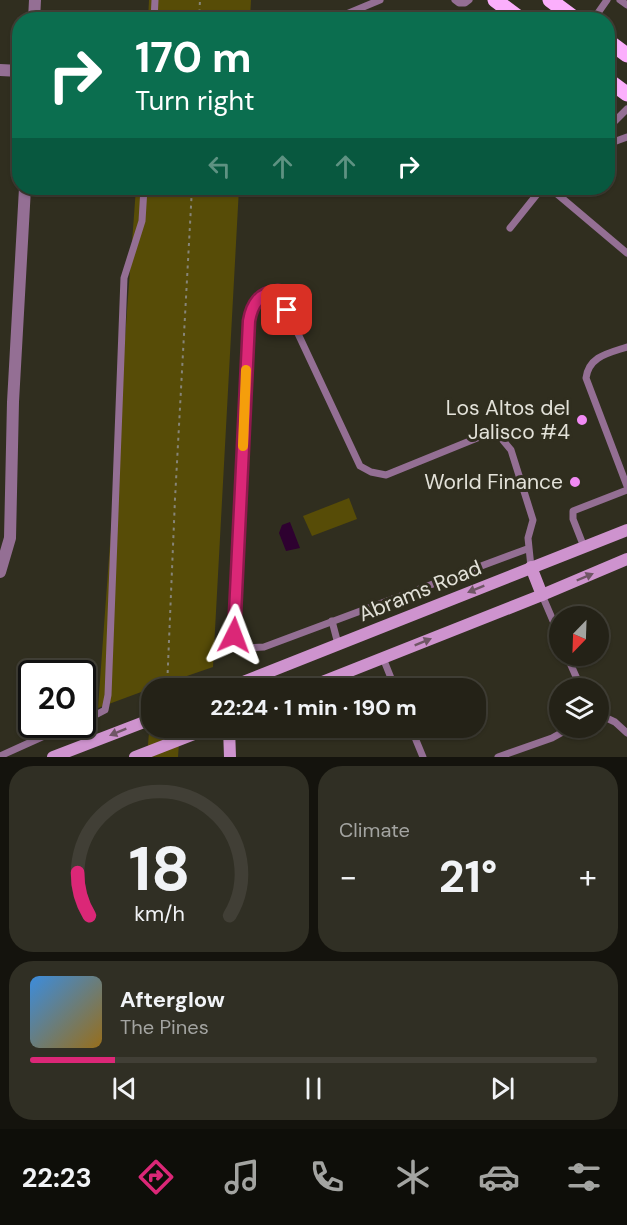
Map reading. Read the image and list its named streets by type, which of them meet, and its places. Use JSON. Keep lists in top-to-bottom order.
{
  "streets": {
    "main road": ["Abrams Road"]
  },
  "places": ["Los Altos del Jalisco #4", "World Finance"],
  "north": "bottom left",
  "page": {
    "turn": ["170 m", "Turn right"],
    "limit": "20",
    "trip": "22:24 · 1 min · 190 m",
    "tile": "Climate",
    "heat": ["−", "21°", "+"],
    "song": ["Afterglow", "The Pines"],
    "tabs": "22:23",
    "gauge": ["18", "km/h"]
  }
}
